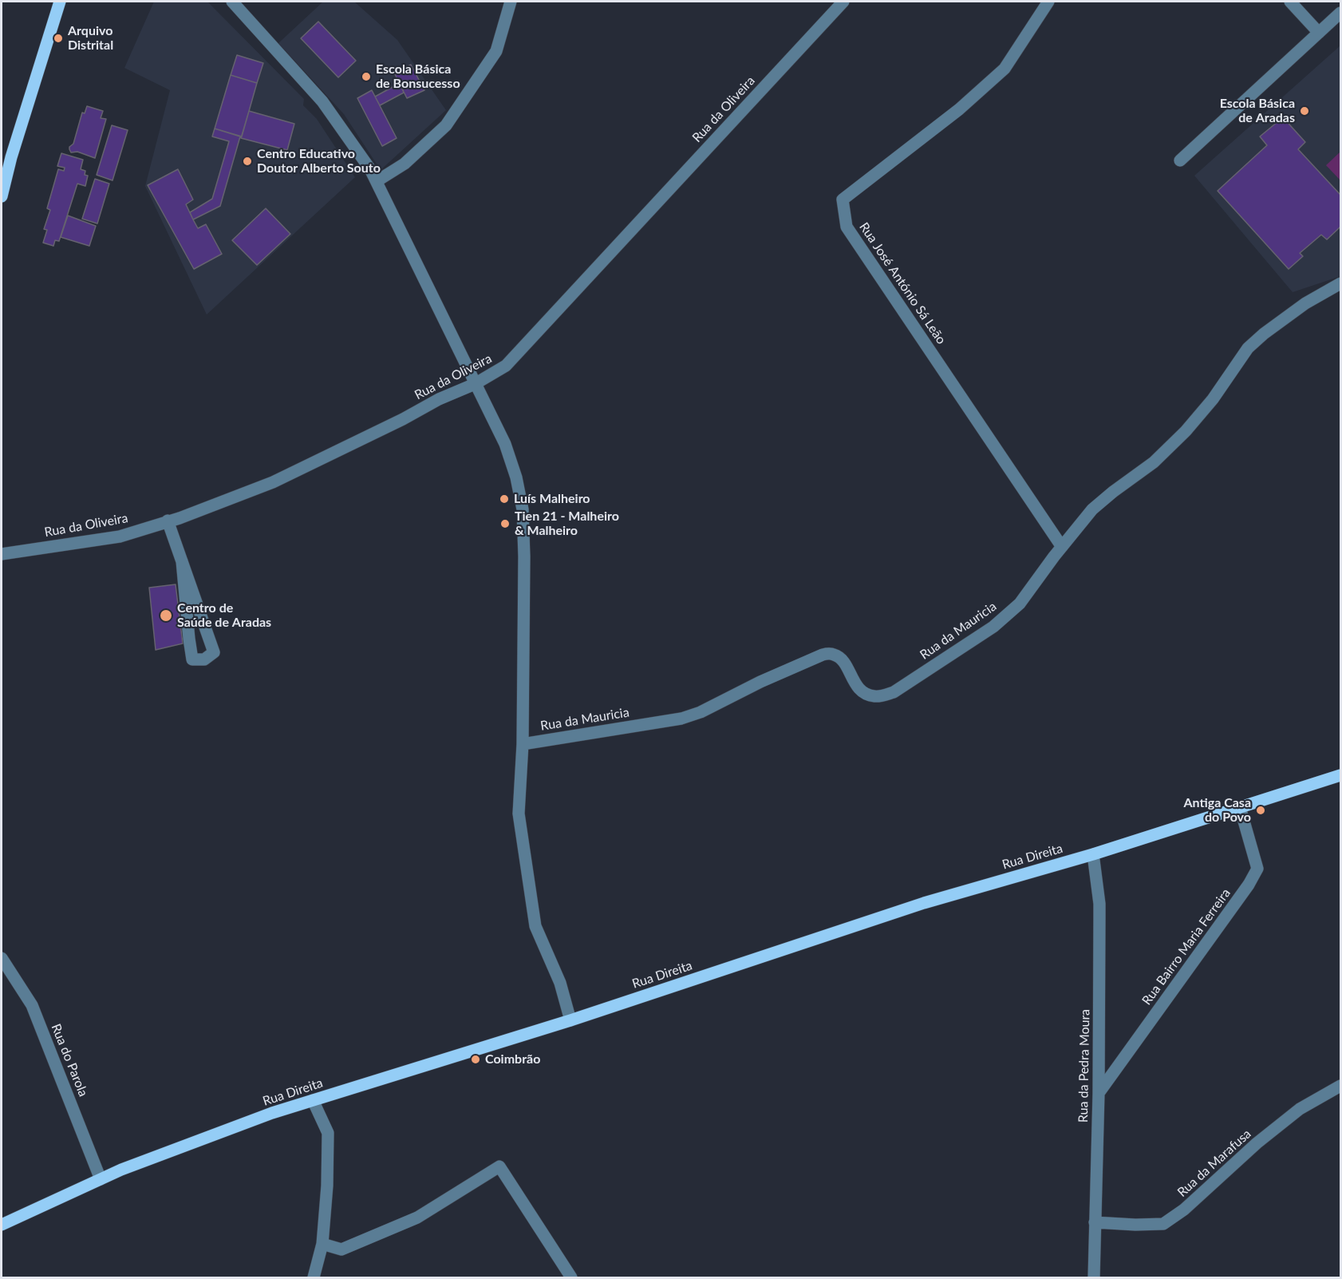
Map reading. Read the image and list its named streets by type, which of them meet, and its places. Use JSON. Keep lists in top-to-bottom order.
{
  "streets": {
    "main road": ["Rua Direita"],
    "street": [
      "Rua da Oliveira",
      "Rua José António Sá Leão",
      "Rua da Mauricia",
      "Rua Bairro Maria Ferreira",
      "Rua do Parola",
      "Rua da Pedra Moura",
      "Rua da Marafusa"
    ]
  },
  "crossings": [
    ["Rua José António Sá Leão", "Rua da Mauricia"],
    ["Rua Direita", "Rua Bairro Maria Ferreira"],
    ["Rua Direita", "Rua do Parola"],
    ["Rua Direita", "Rua da Pedra Moura"],
    ["Rua Bairro Maria Ferreira", "Rua da Pedra Moura"],
    ["Rua da Pedra Moura", "Rua da Marafusa"]
  ],
  "places": [
    "Arquivo Distrital",
    "Escola Básica de Bonsucesso",
    "Escola Básica de Aradas",
    "Centro Educativo Doutor Alberto Souto",
    "Luís Malheiro",
    "Tien 21 - Malheiro & Malheiro",
    "Centro de Saúde de Aradas",
    "Antiga Casa do Povo",
    "Coimbrão"
  ]
}
